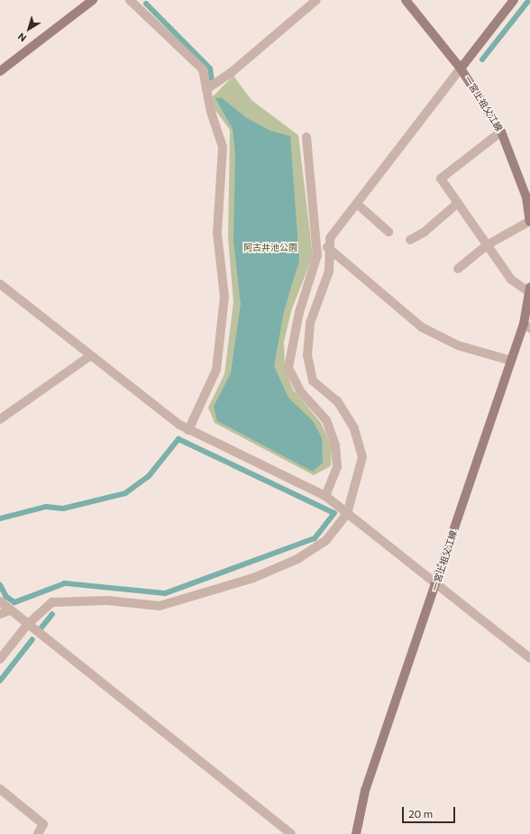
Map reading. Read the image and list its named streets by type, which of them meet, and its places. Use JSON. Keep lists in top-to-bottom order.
{
  "streets": {
    "main road": ["一宮上祖父江線"]
  },
  "parks": ["阿古井池公園"],
  "scale_bar": "20 m",
  "north": "bottom left"
}
